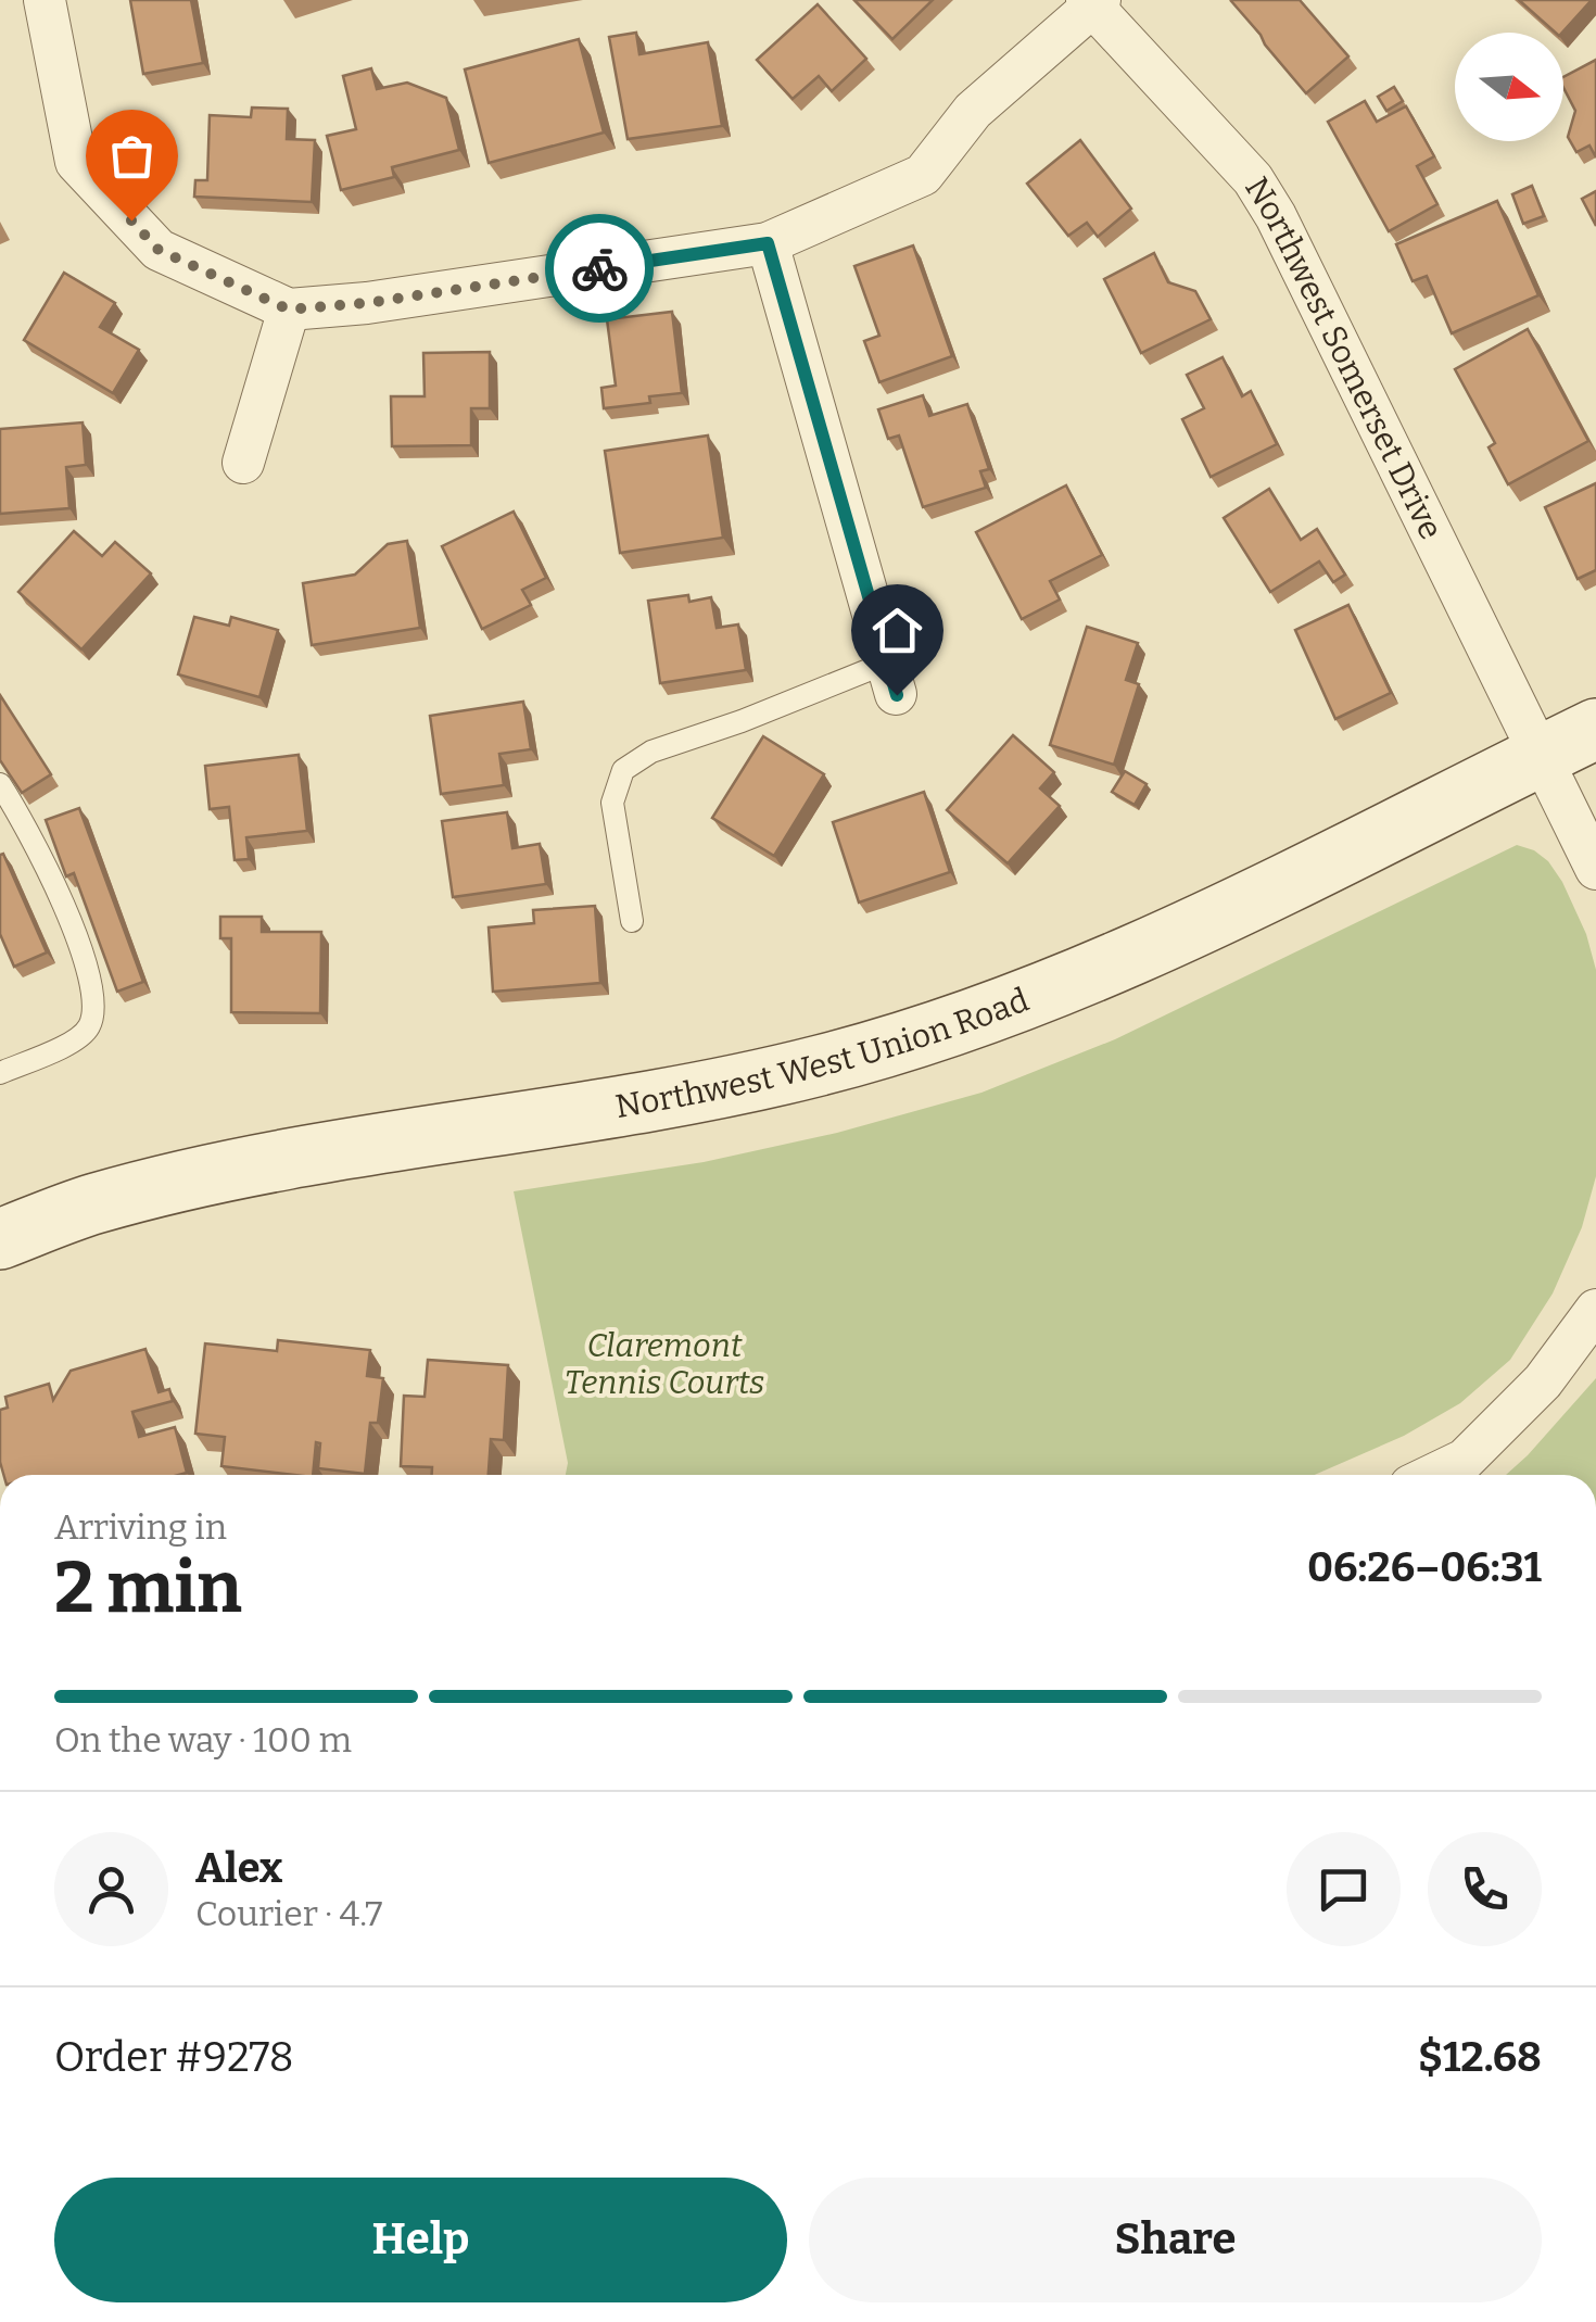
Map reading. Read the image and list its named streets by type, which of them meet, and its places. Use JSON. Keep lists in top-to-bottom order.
{
  "streets": {
    "main road": ["Northwest West Union Road"],
    "street": ["Northwest Somerset Drive"]
  },
  "crossings": [
    ["Northwest Somerset Drive", "Northwest West Union Road"]
  ],
  "parks": ["Claremont Tennis Courts"],
  "north": "right",
  "page": {
    "heading": ["2 min", "Arriving in", "06:26–06:31"],
    "panel": [
      "Alex",
      "Courier · 4.7",
      "Order #9278",
      "$12.68"
    ],
    "bar": "On the way · 100 m",
    "buttons": ["Help", "Share"]
  }
}
